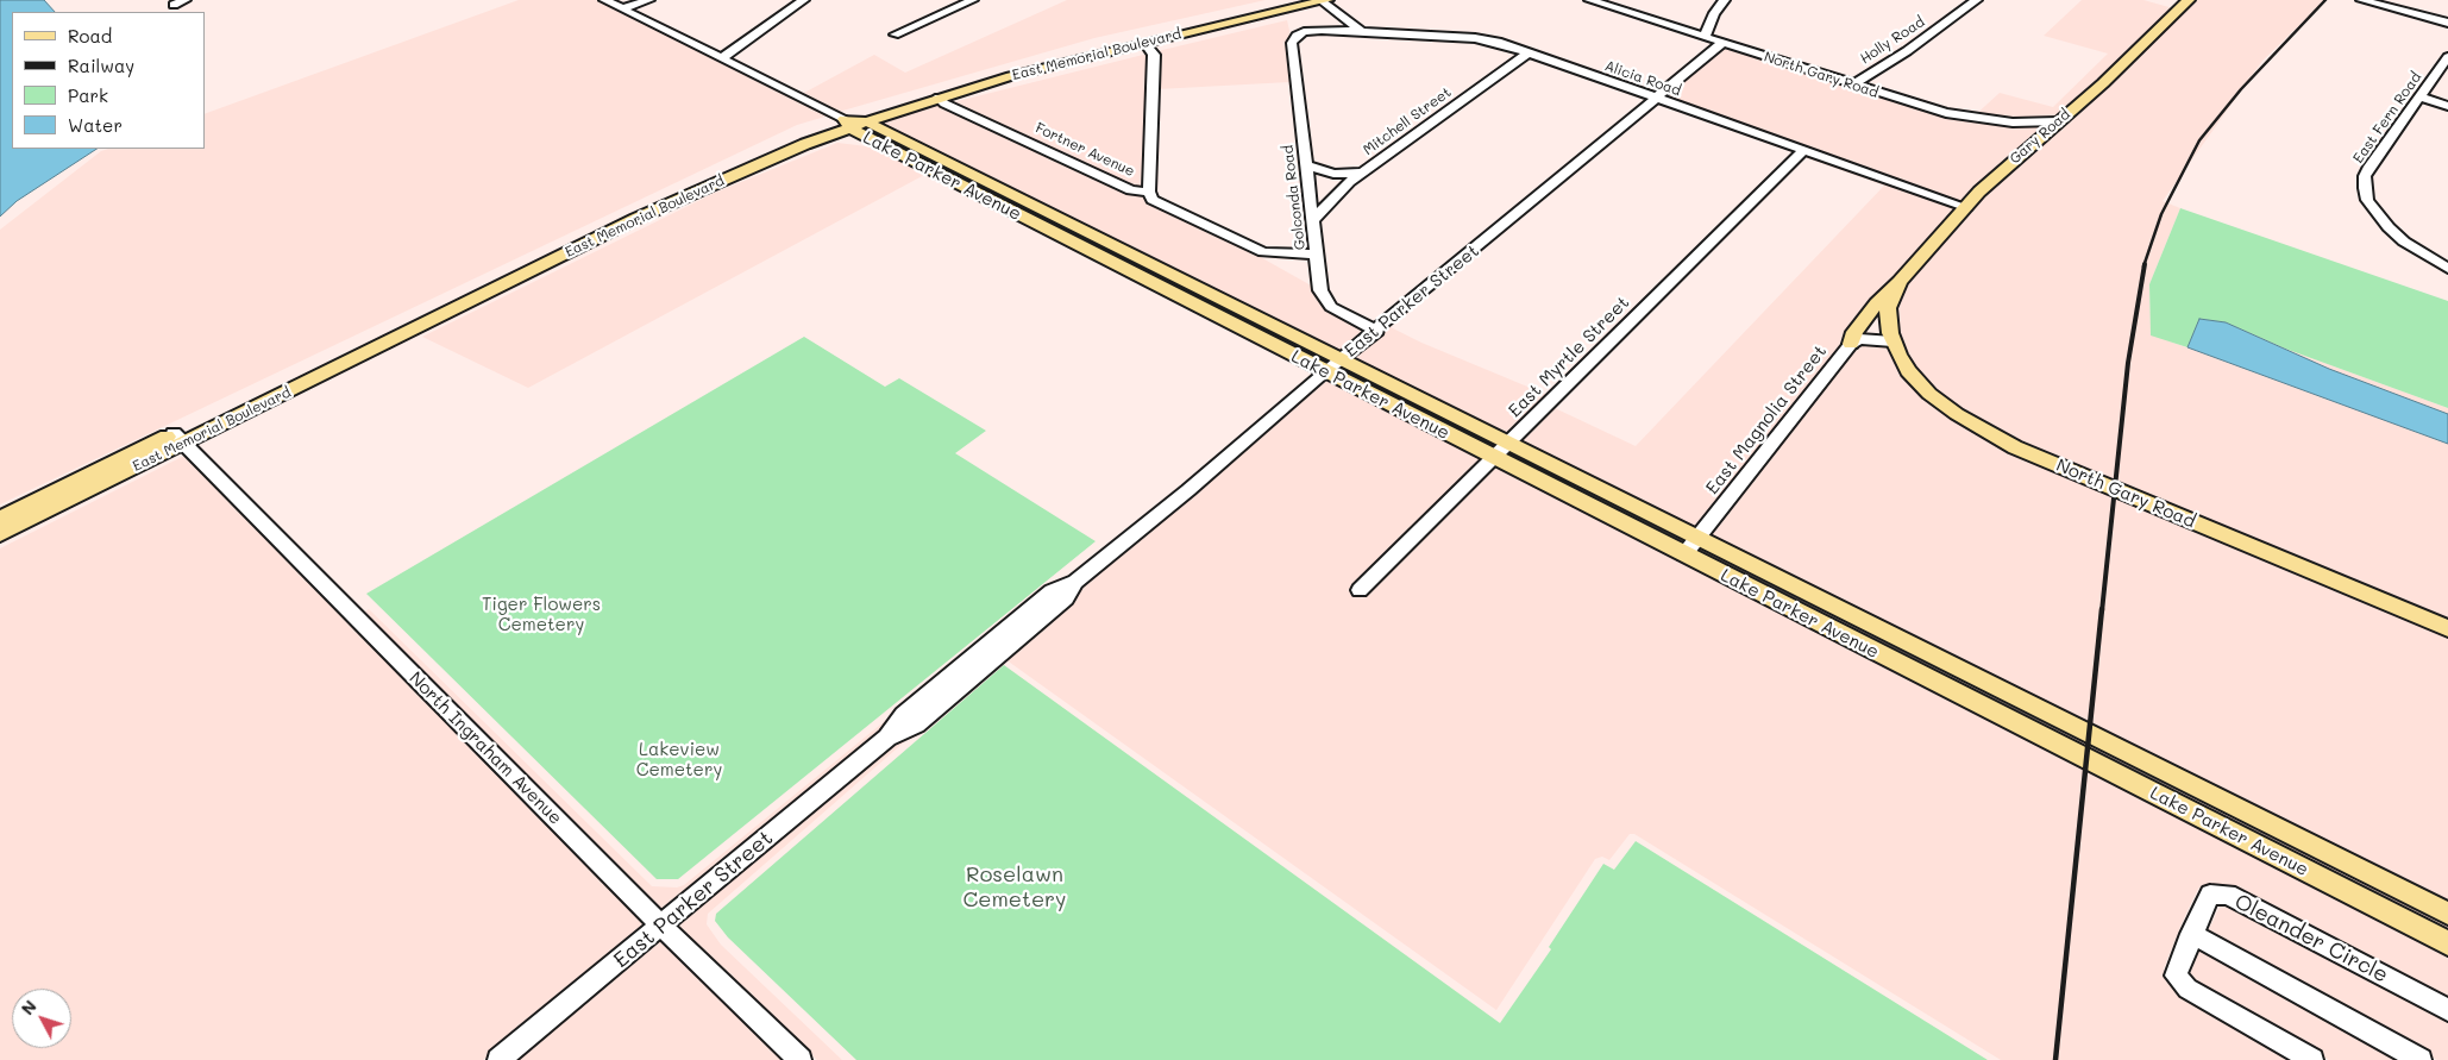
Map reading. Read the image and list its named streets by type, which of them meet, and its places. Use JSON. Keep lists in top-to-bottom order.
{
  "streets": {
    "main road": [
      "East Memorial Boulevard",
      "North Gary Road",
      "Gary Road",
      "Lake Parker Avenue"
    ],
    "street": [
      "Holly Road",
      "Alicia Road",
      "East Fern Road",
      "Mitchell Street",
      "Fortner Avenue",
      "Golconda Road",
      "East Parker Street",
      "East Myrtle Street",
      "East Magnolia Street",
      "North Ingraham Avenue",
      "Oleander Circle"
    ]
  },
  "crossings": [
    ["Holly Road", "North Gary Road"],
    ["East Memorial Boulevard", "Fortner Avenue"],
    ["East Memorial Boulevard", "Lake Parker Avenue"],
    ["East Memorial Boulevard", "North Ingraham Avenue"],
    ["North Gary Road", "Gary Road"],
    ["North Gary Road", "East Parker Street"],
    ["North Gary Road", "East Magnolia Street"],
    ["Alicia Road", "Mitchell Street"],
    ["Alicia Road", "Gary Road"],
    ["Alicia Road", "Golconda Road"],
    ["Alicia Road", "East Parker Street"],
    ["Alicia Road", "East Myrtle Street"],
    ["Mitchell Street", "Golconda Road"],
    ["Fortner Avenue", "Golconda Road"],
    ["Lake Parker Avenue", "East Parker Street"],
    ["Lake Parker Avenue", "East Myrtle Street"],
    ["Lake Parker Avenue", "East Magnolia Street"],
    ["Golconda Road", "East Parker Street"],
    ["East Parker Street", "North Ingraham Avenue"]
  ],
  "parks": ["Tiger Flowers Cemetery", "Lakeview Cemetery", "Roselawn Cemetery"],
  "legend": [
    "Road",
    "Railway",
    "Park",
    "Water"
  ],
  "north": "top left"
}
